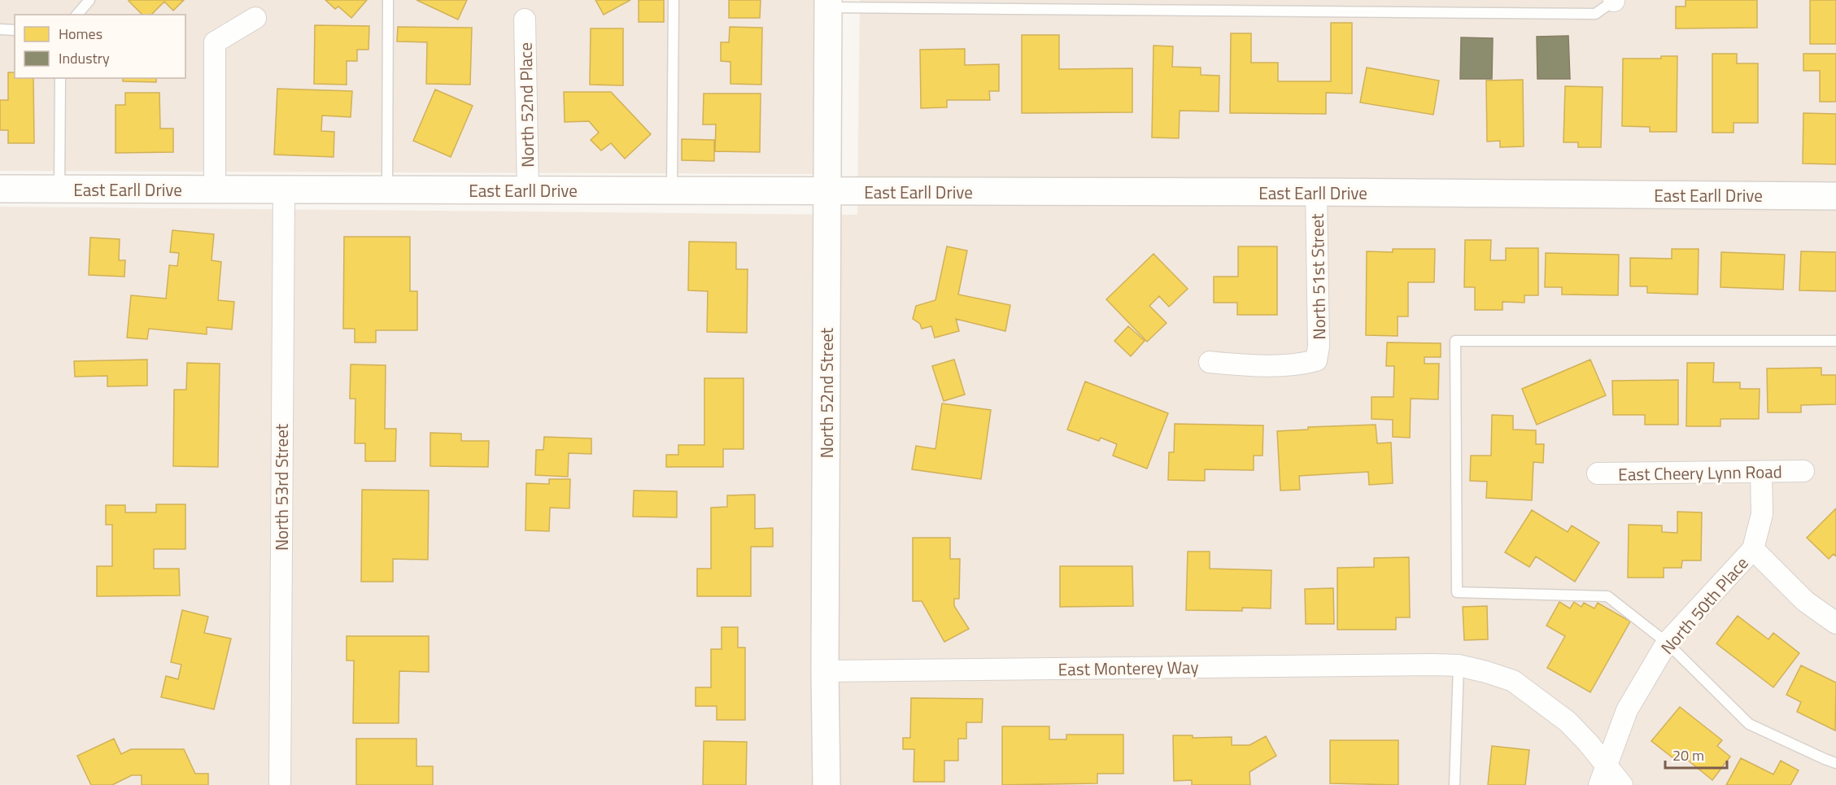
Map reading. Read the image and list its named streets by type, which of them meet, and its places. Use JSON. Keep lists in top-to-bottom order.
{
  "streets": {
    "street": [
      "North 52nd Place",
      "East Earll Drive",
      "North 51st Street",
      "North 52nd Street",
      "East Cheery Lynn Road",
      "North 53rd Street",
      "North 50th Place",
      "East Monterey Way"
    ]
  },
  "crossings": [
    ["North 52nd Place", "East Earll Drive"],
    ["East Earll Drive", "North 51st Street"],
    ["East Earll Drive", "North 52nd Street"],
    ["East Earll Drive", "North 53rd Street"],
    ["North 52nd Street", "East Monterey Way"],
    ["East Cheery Lynn Road", "North 50th Place"],
    ["North 50th Place", "East Monterey Way"]
  ],
  "legend": ["Homes", "Industry"],
  "scale_bar": "20 m"
}
